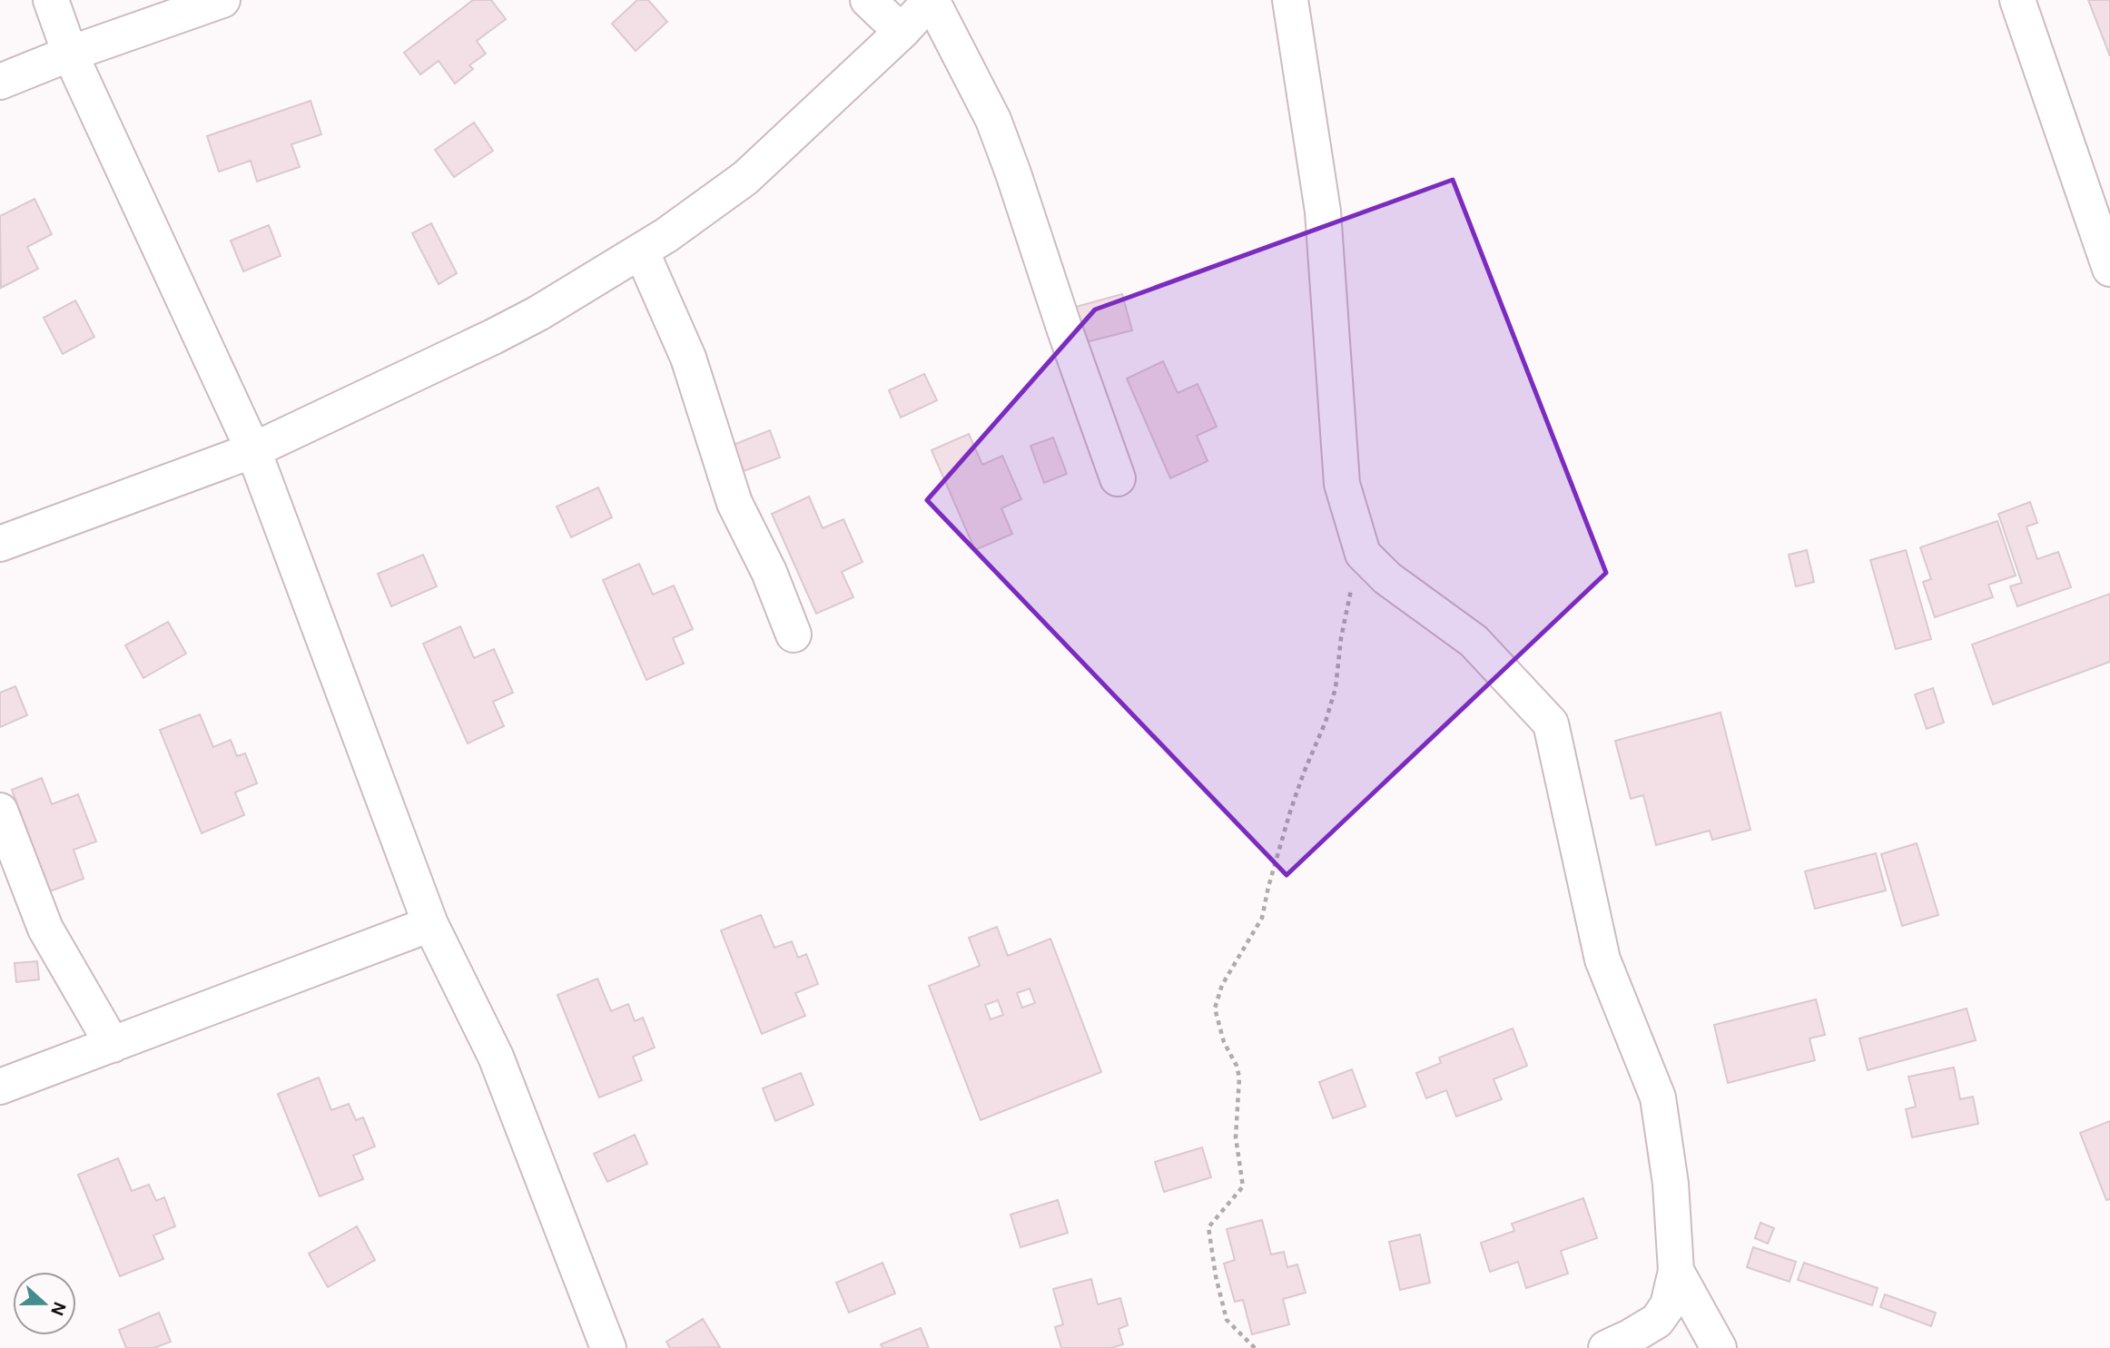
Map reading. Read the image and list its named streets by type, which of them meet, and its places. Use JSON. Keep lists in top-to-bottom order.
{
  "north": "right"
}
